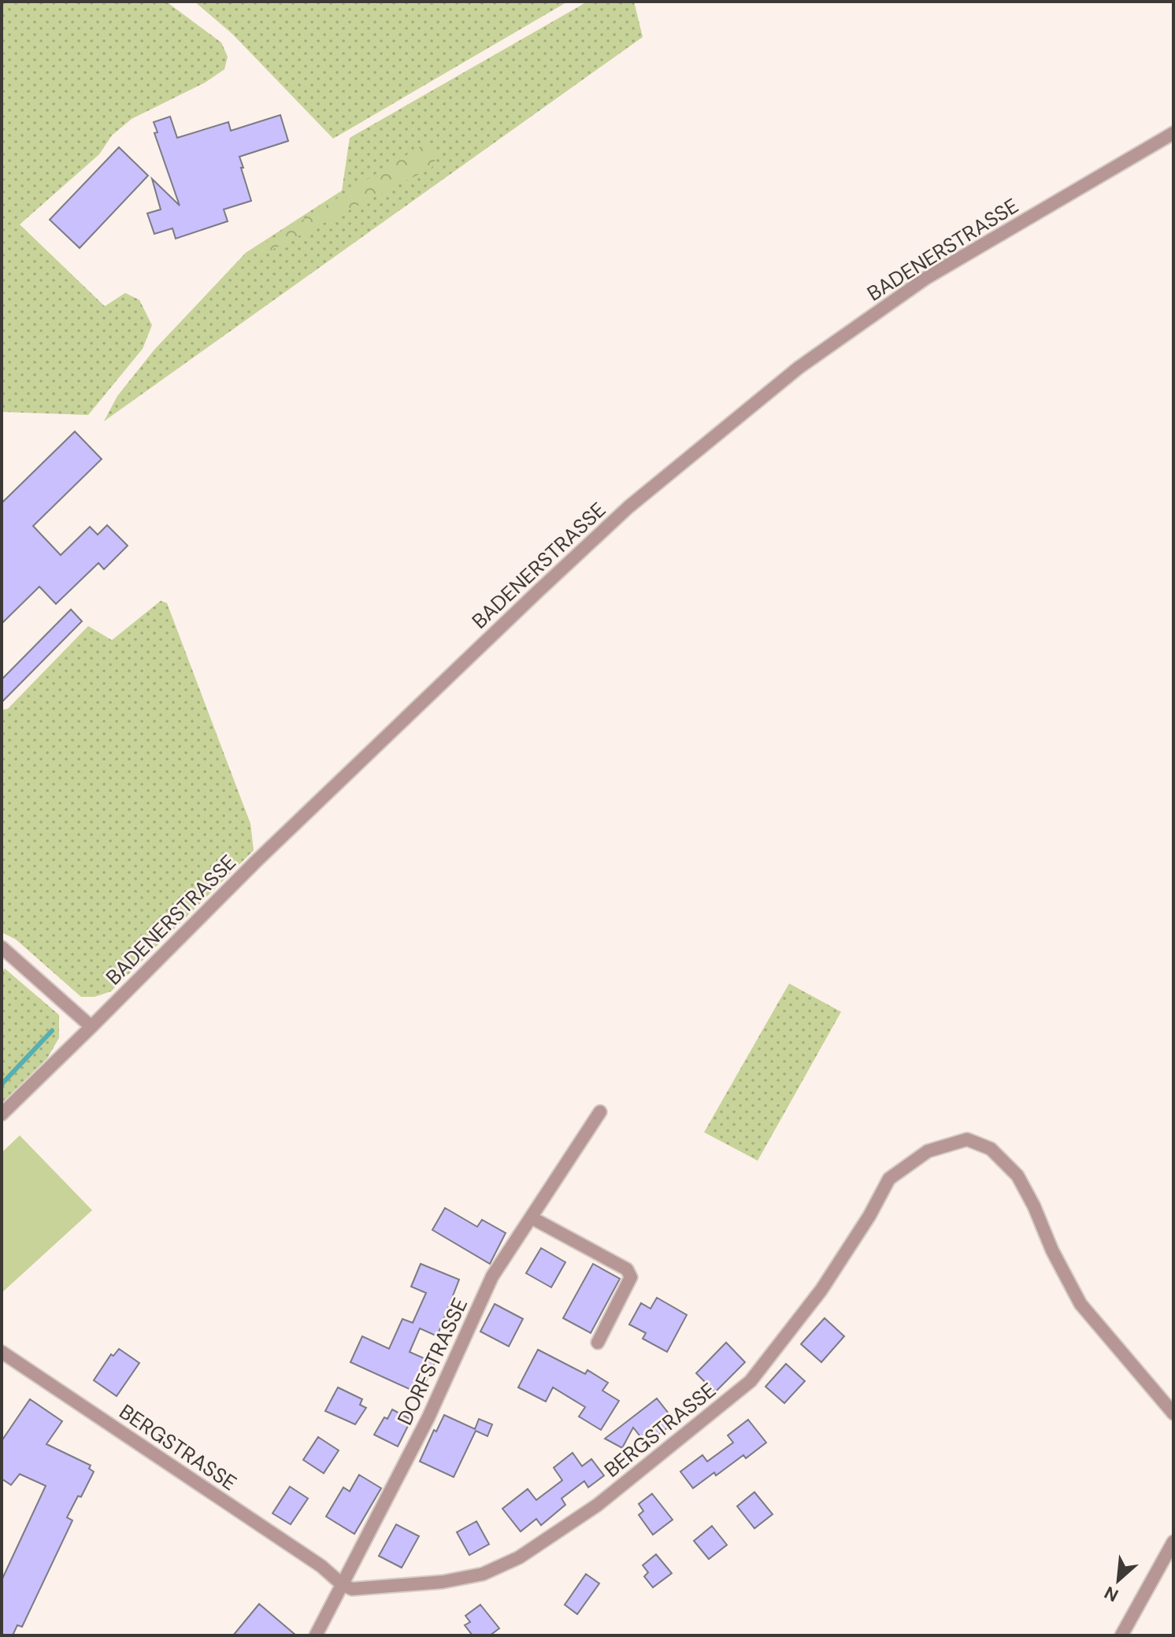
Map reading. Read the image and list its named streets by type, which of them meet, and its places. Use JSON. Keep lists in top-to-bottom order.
{
  "streets": {
    "street": ["BADENERSTRASSE", "DORFSTRASSE", "BERGSTRASSE"]
  },
  "crossings": [
    ["DORFSTRASSE", "BERGSTRASSE"]
  ],
  "north": "bottom left"
}
